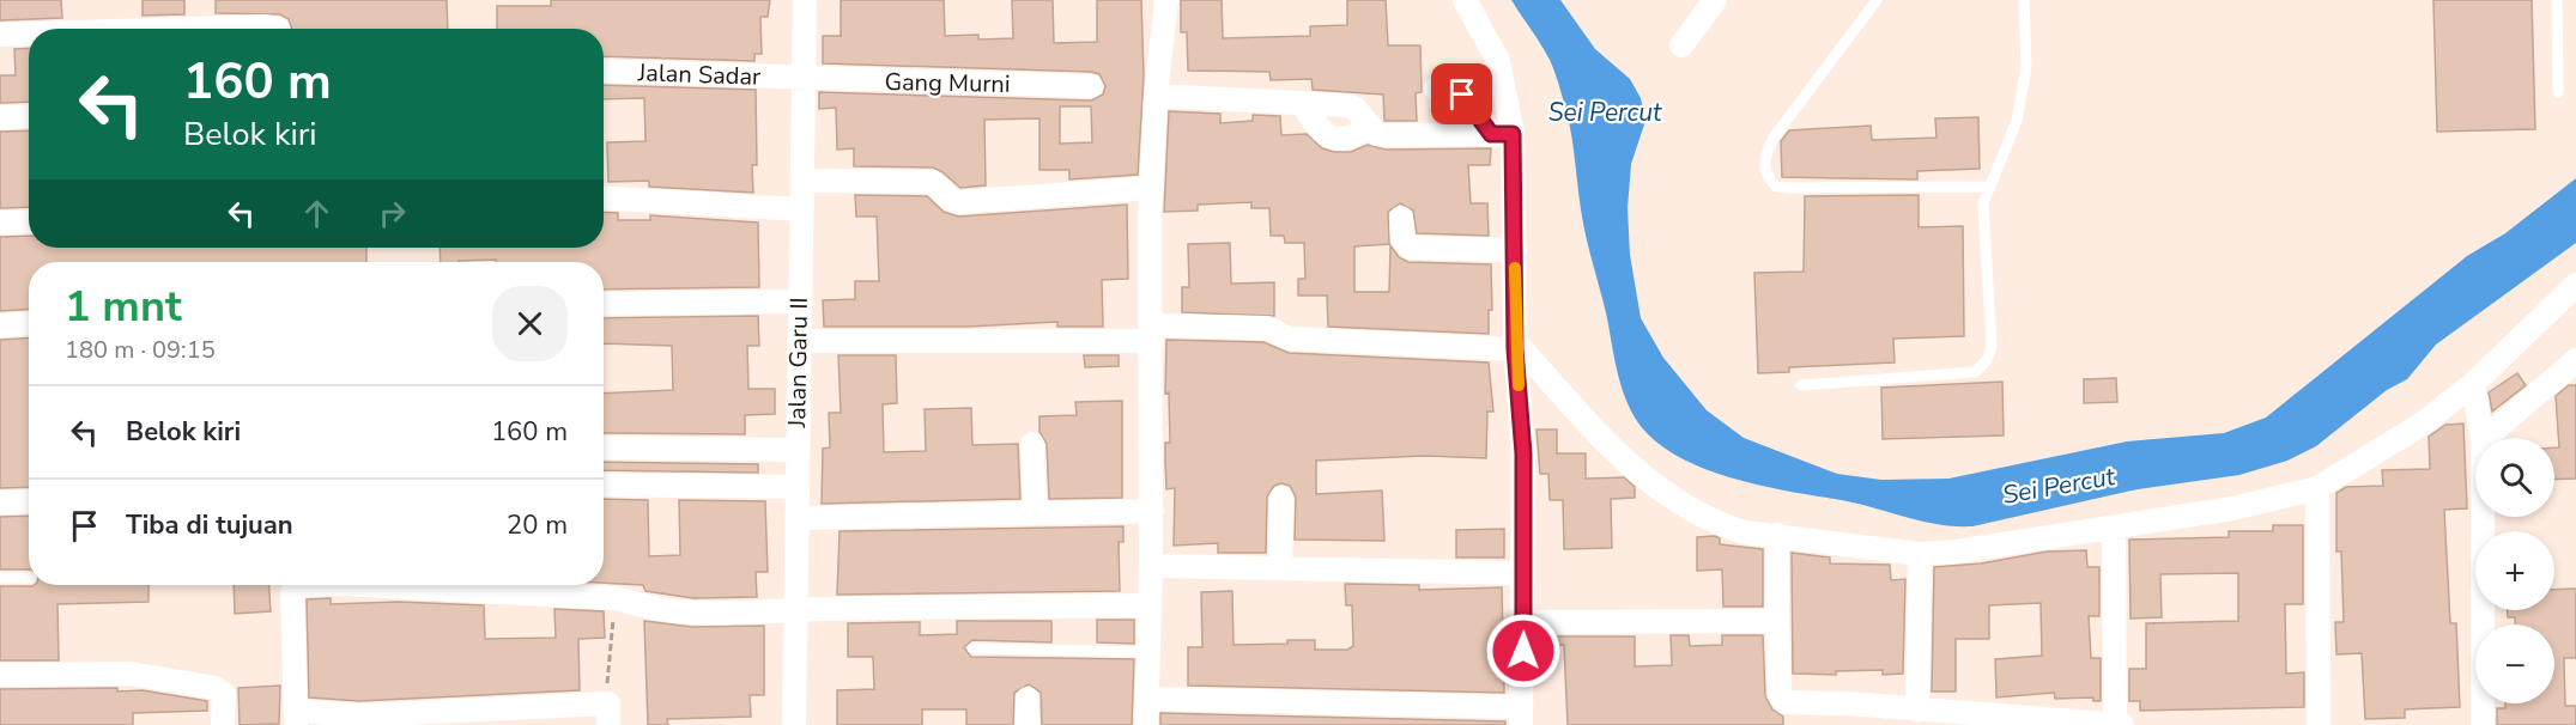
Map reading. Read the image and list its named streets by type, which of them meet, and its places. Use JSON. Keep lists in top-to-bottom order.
{
  "streets": {
    "street": ["Jalan Sadar", "Gang Murni", "Jalan Garu II"]
  },
  "crossings": [
    ["Jalan Sadar", "Gang Murni"],
    ["Jalan Sadar", "Jalan Garu II"],
    ["Gang Murni", "Jalan Garu II"]
  ],
  "water": ["Sei Percut"],
  "page": {
    "turn": ["160 m", "Belok kiri"],
    "heading": ["1 mnt", "180 m · 09:15"],
    "list": [
      {
        "name": "Belok kiri",
        "value": "160 m"
      },
      {
        "name": "Tiba di tujuan",
        "value": "20 m"
      }
    ],
    "map_buttons": ["+", "−"]
  }
}
